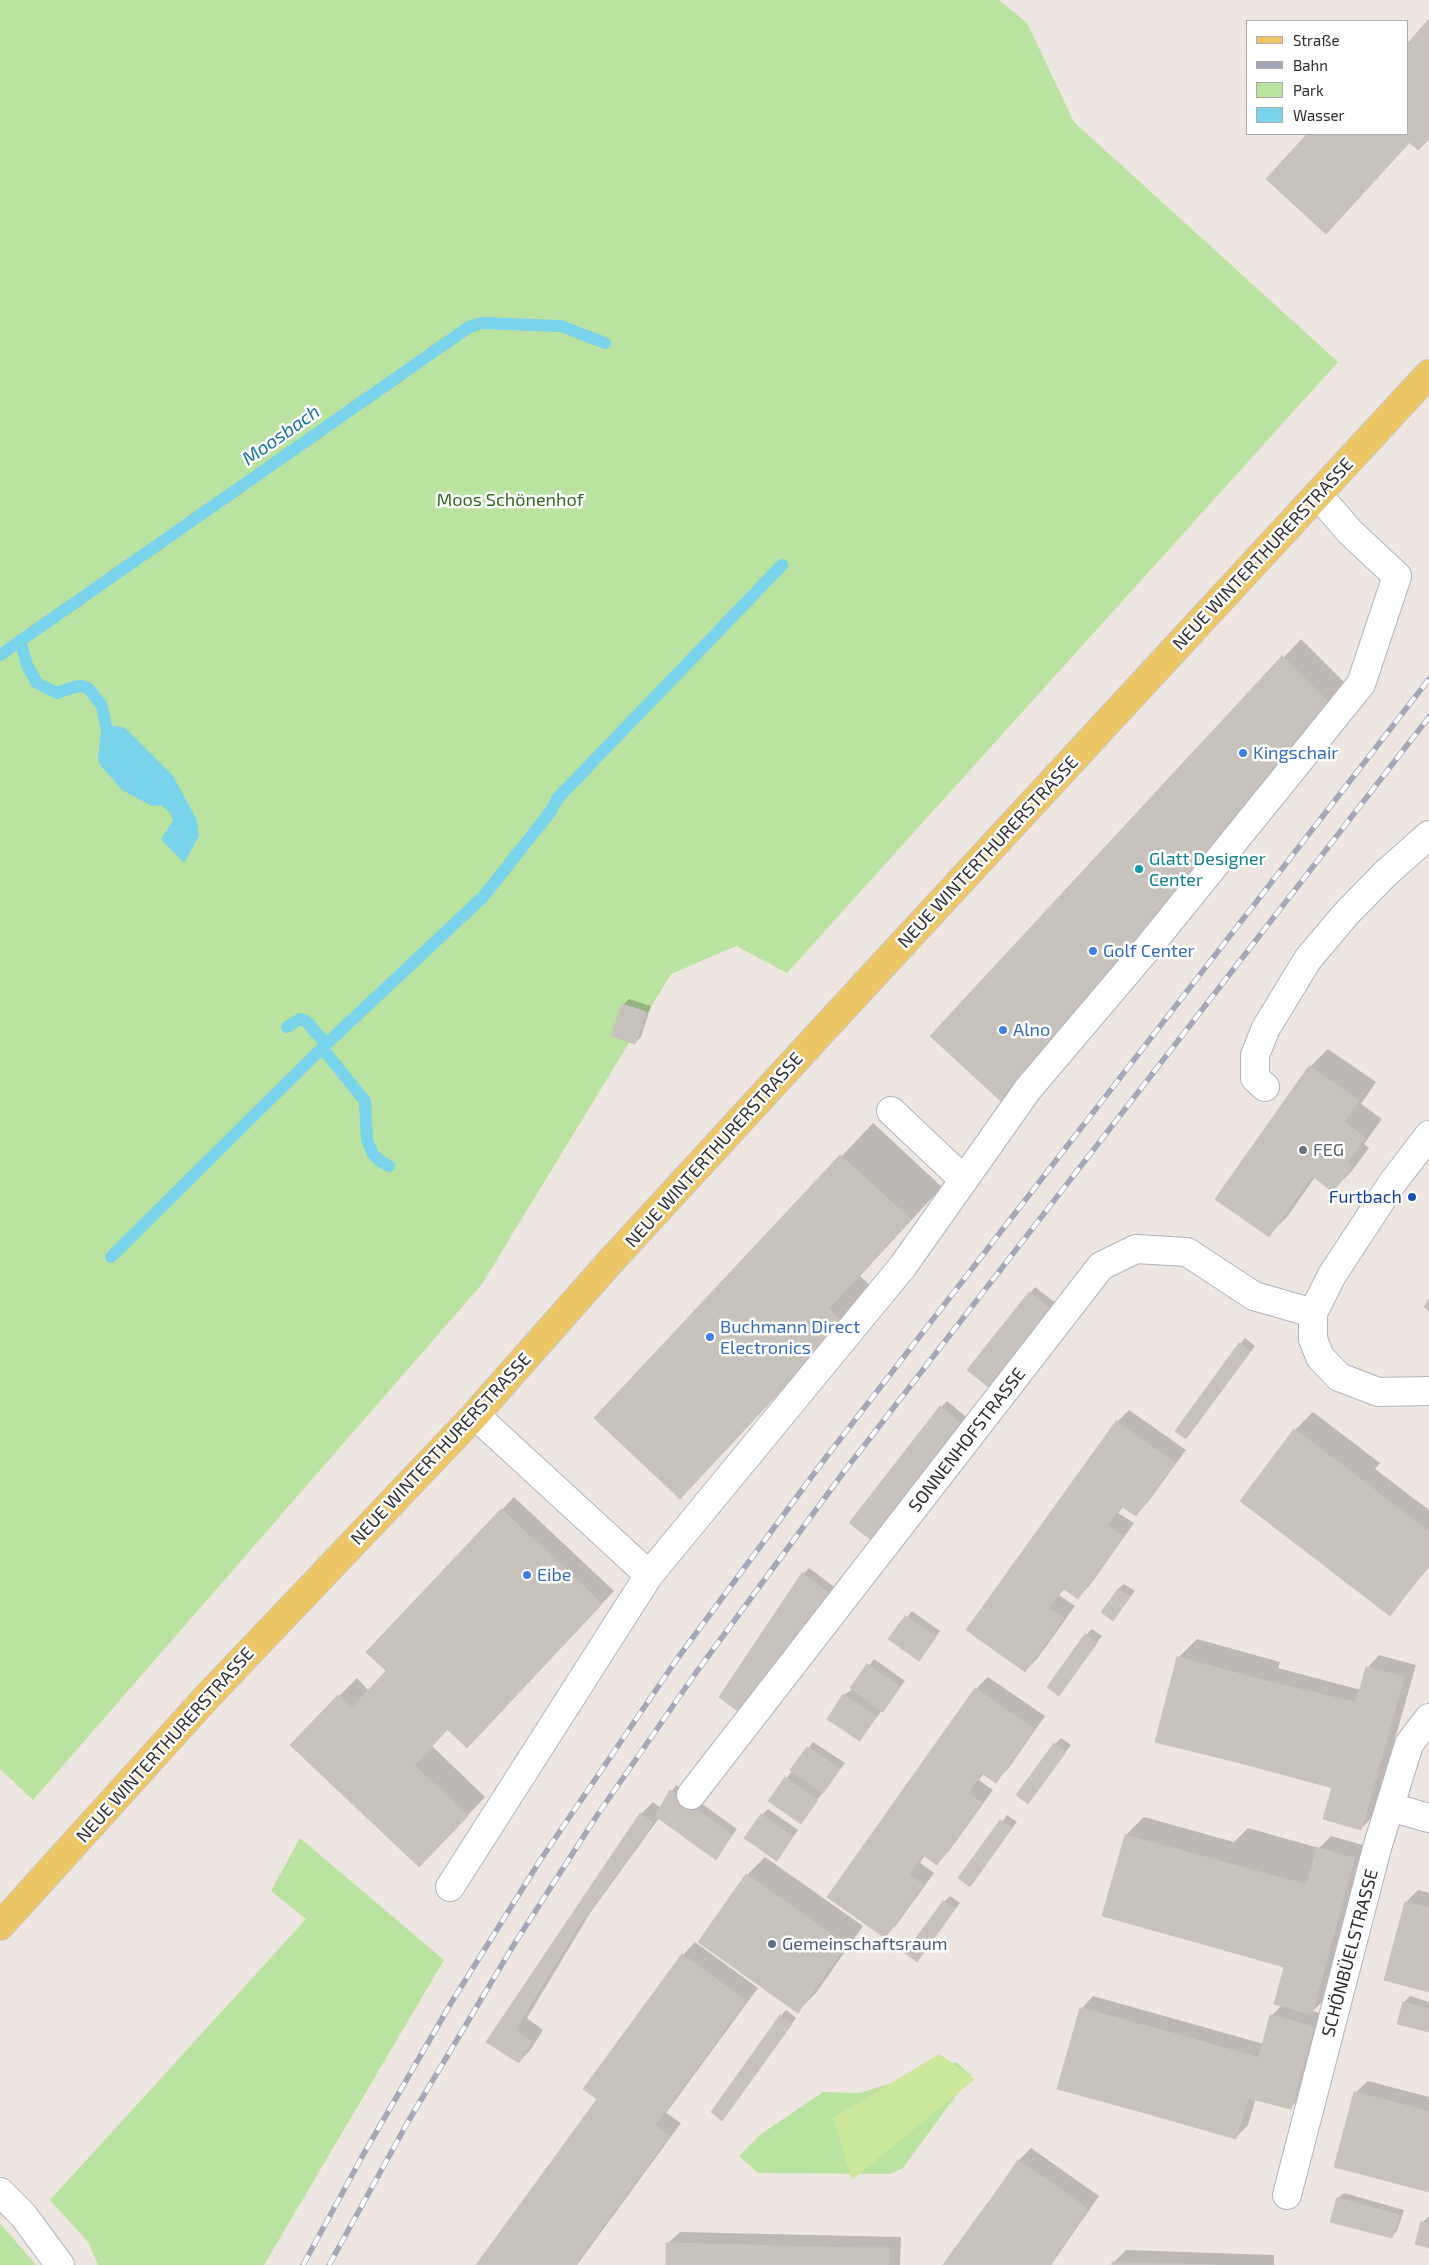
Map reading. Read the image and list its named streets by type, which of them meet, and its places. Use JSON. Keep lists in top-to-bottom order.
{
  "streets": {
    "main road": ["NEUE WINTERTHURERSTRASSE"],
    "street": ["SONNENHOFSTRASSE", "SCHÖNBÜELSTRASSE"]
  },
  "water": ["Moosbach"],
  "parks": ["Moos Schönenhof"],
  "places": [
    "Kingschair",
    "Glatt Designer Center",
    "Golf Center",
    "Alno",
    "FEG",
    "Furtbach",
    "Buchmann Direct Electronics",
    "Eibe",
    "Gemeinschaftsraum"
  ],
  "legend": [
    "Straße",
    "Bahn",
    "Park",
    "Wasser"
  ]
}
